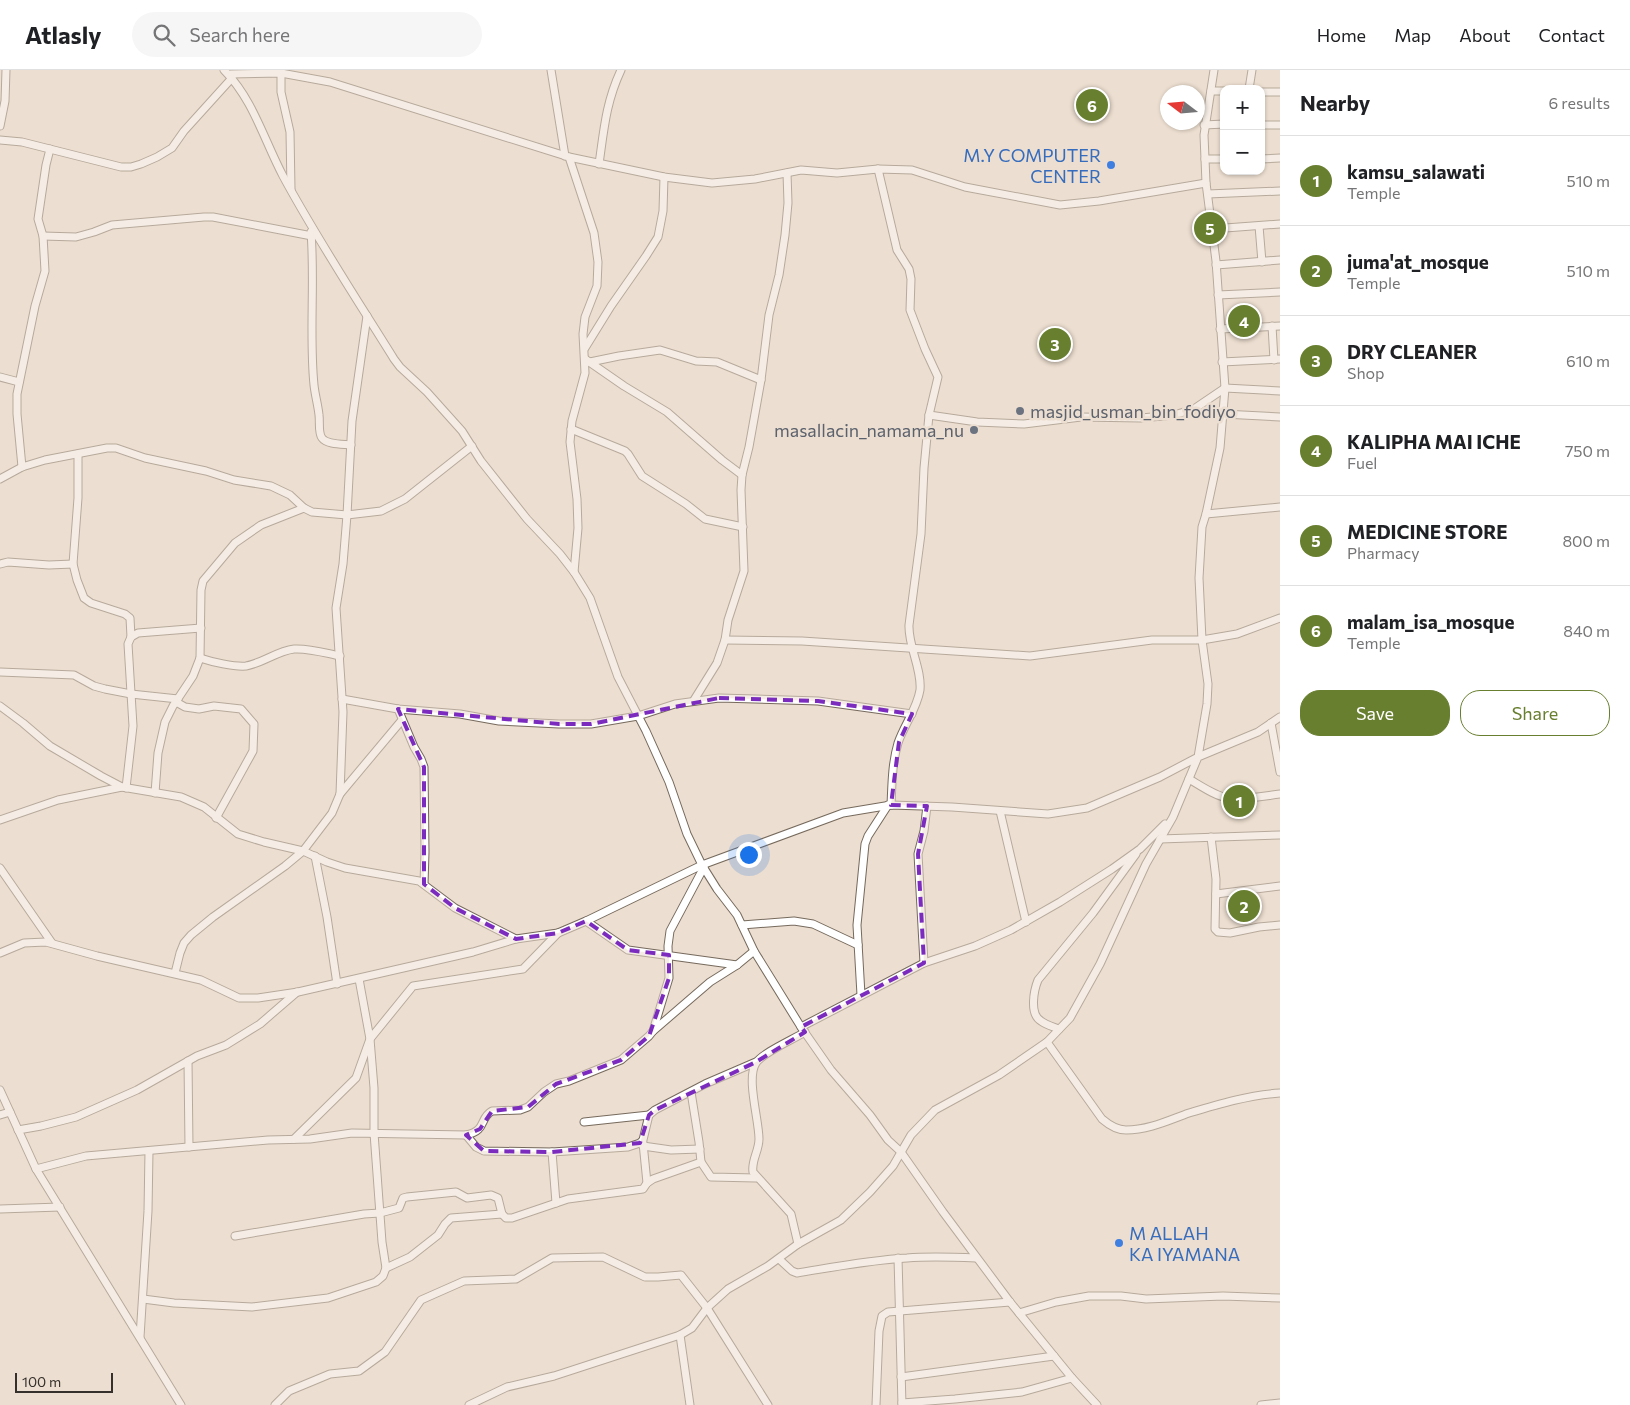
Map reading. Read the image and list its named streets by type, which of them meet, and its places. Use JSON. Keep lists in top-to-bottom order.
{
  "places": [
    "M.Y COMPUTER CENTER",
    "masjid_usman_bin_fodiyo",
    "masallacin_namama_nu",
    "M ALLAH KA IYAMANA"
  ],
  "scale_bar": "100 m",
  "north": "left",
  "page": {
    "header": "Atlasly",
    "search": "Search here",
    "nav": [
      "Home",
      "Map",
      "About",
      "Contact"
    ],
    "heading": ["Nearby", "6 results"],
    "map_buttons": ["+", "−"],
    "pins": [
      "6",
      "5",
      "4",
      "3",
      "1",
      "2"
    ],
    "list": [
      {
        "mark": "1",
        "name": "kamsu_salawati",
        "note": "Temple",
        "value": "510 m"
      },
      {
        "mark": "2",
        "name": "juma'at_mosque",
        "note": "Temple",
        "value": "510 m"
      },
      {
        "mark": "3",
        "name": "DRY CLEANER",
        "note": "Shop",
        "value": "610 m"
      },
      {
        "mark": "4",
        "name": "KALIPHA MAI ICHE",
        "note": "Fuel",
        "value": "750 m"
      },
      {
        "mark": "5",
        "name": "MEDICINE STORE",
        "note": "Pharmacy",
        "value": "800 m"
      },
      {
        "mark": "6",
        "name": "malam_isa_mosque",
        "note": "Temple",
        "value": "840 m"
      }
    ],
    "buttons": ["Save", "Share"],
    "scale": "100 m"
  }
}
